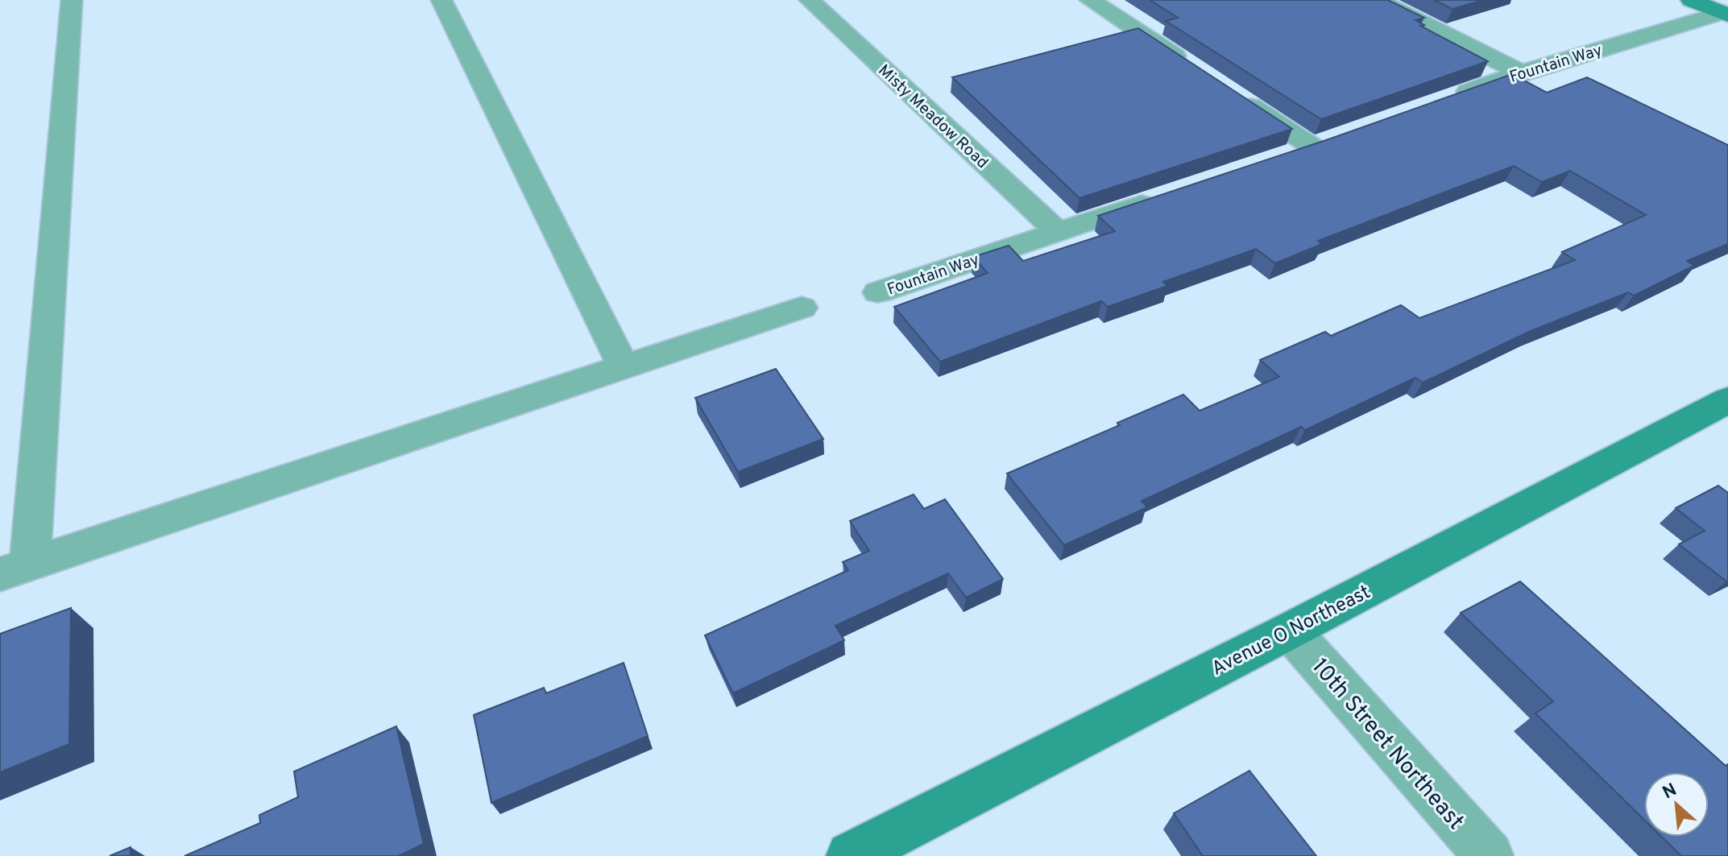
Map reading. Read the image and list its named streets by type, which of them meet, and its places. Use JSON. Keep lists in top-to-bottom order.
{
  "streets": {
    "street": [
      "Fountain Way",
      "Misty Meadow Road",
      "Avenue O Northeast",
      "10th Street Northeast"
    ]
  },
  "crossings": [
    ["Fountain Way", "Misty Meadow Road"],
    ["Avenue O Northeast", "10th Street Northeast"]
  ],
  "north": "top left"
}
